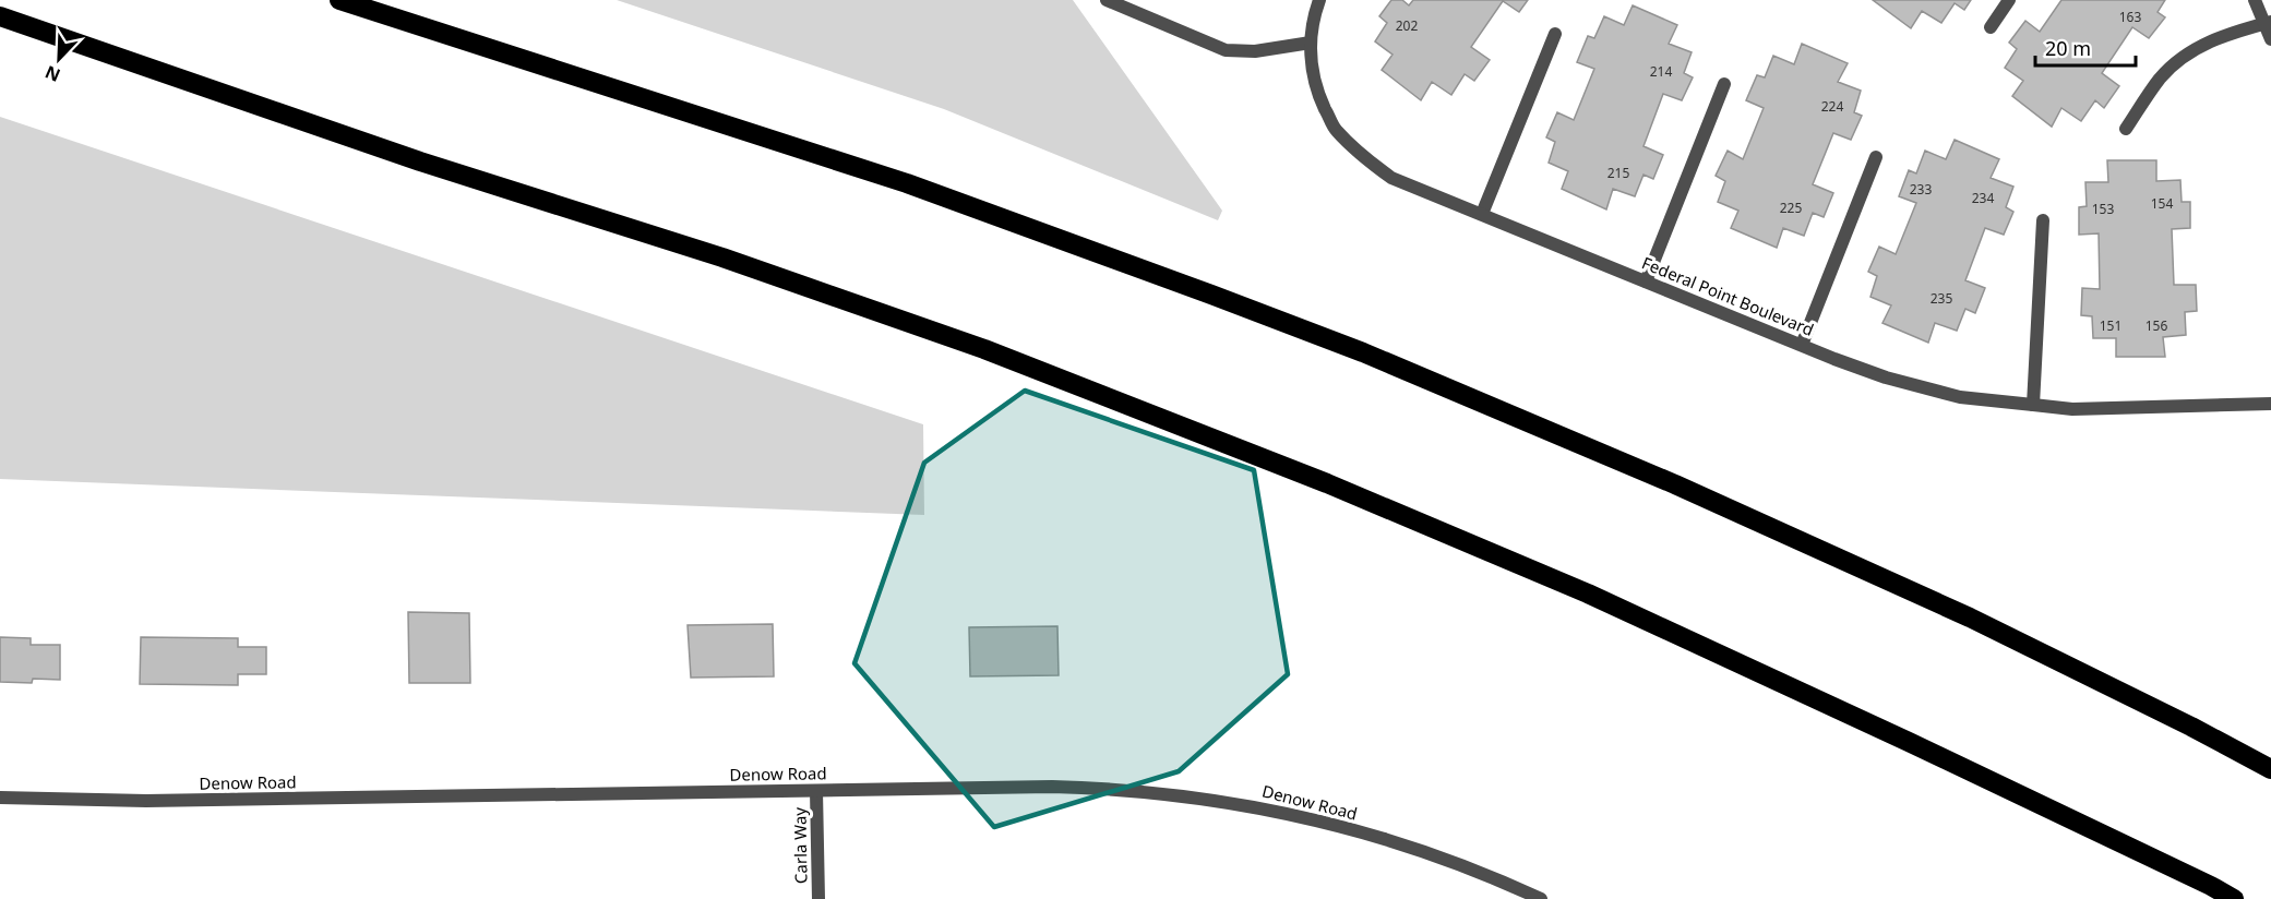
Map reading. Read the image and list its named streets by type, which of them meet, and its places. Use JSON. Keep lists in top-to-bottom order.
{
  "streets": {
    "street": ["Federal Point Boulevard", "Denow Road", "Carla Way"]
  },
  "crossings": [
    ["Denow Road", "Carla Way"]
  ],
  "house_numbers": [
    "163",
    "202",
    "214",
    "224",
    "215",
    "233",
    "234",
    "154",
    "225",
    "153",
    "235",
    "151",
    "156"
  ],
  "scale_bar": "20 m",
  "north": "bottom left"
}
